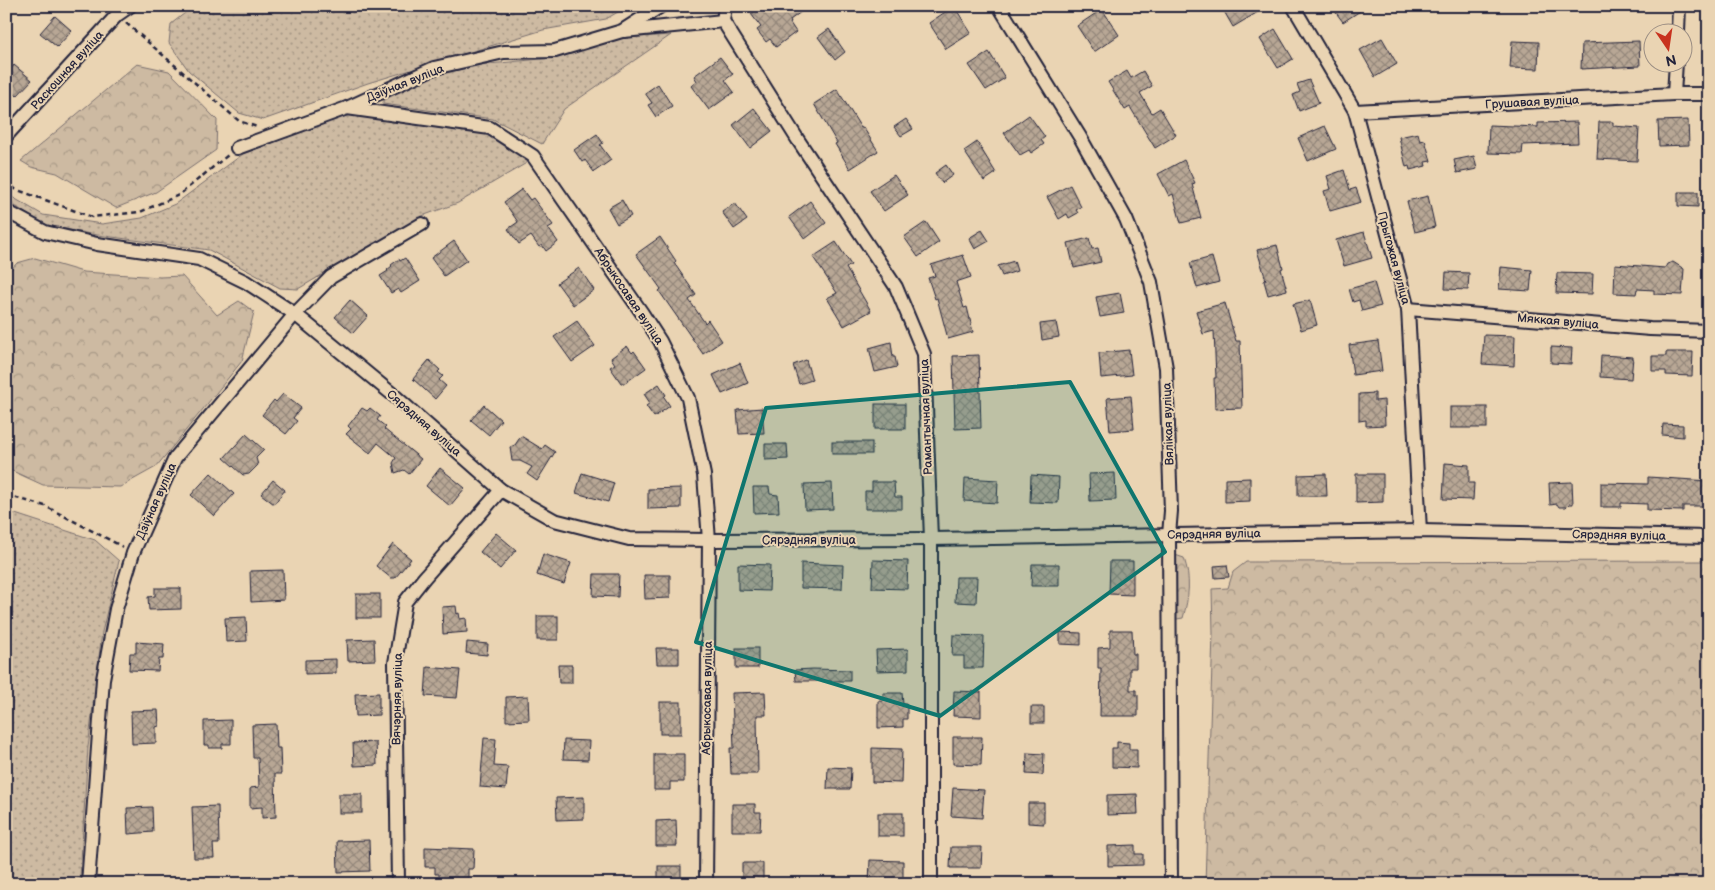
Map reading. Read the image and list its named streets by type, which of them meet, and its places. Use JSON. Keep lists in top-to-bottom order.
{
  "streets": {
    "street": [
      "Раскошная вуліца",
      "Дзіўная вуліца",
      "Грушавая вуліца",
      "Прыгожая вуліца",
      "Абрыкосавая вуліца",
      "Мяккая вуліца",
      "Рамантычная вуліца",
      "Сярэдняя вуліца",
      "Вялікая вуліца",
      "Вячэрняя вуліца"
    ]
  },
  "crossings": [
    ["Дзіўная вуліца", "Абрыкосавая вуліца"],
    ["Дзіўная вуліца", "Сярэдняя вуліца"],
    ["Грушавая вуліца", "Прыгожая вуліца"],
    ["Прыгожая вуліца", "Мяккая вуліца"],
    ["Прыгожая вуліца", "Сярэдняя вуліца"],
    ["Абрыкосавая вуліца", "Сярэдняя вуліца"],
    ["Рамантычная вуліца", "Сярэдняя вуліца"],
    ["Сярэдняя вуліца", "Вялікая вуліца"],
    ["Сярэдняя вуліца", "Вячэрняя вуліца"]
  ],
  "north": "bottom"
}
